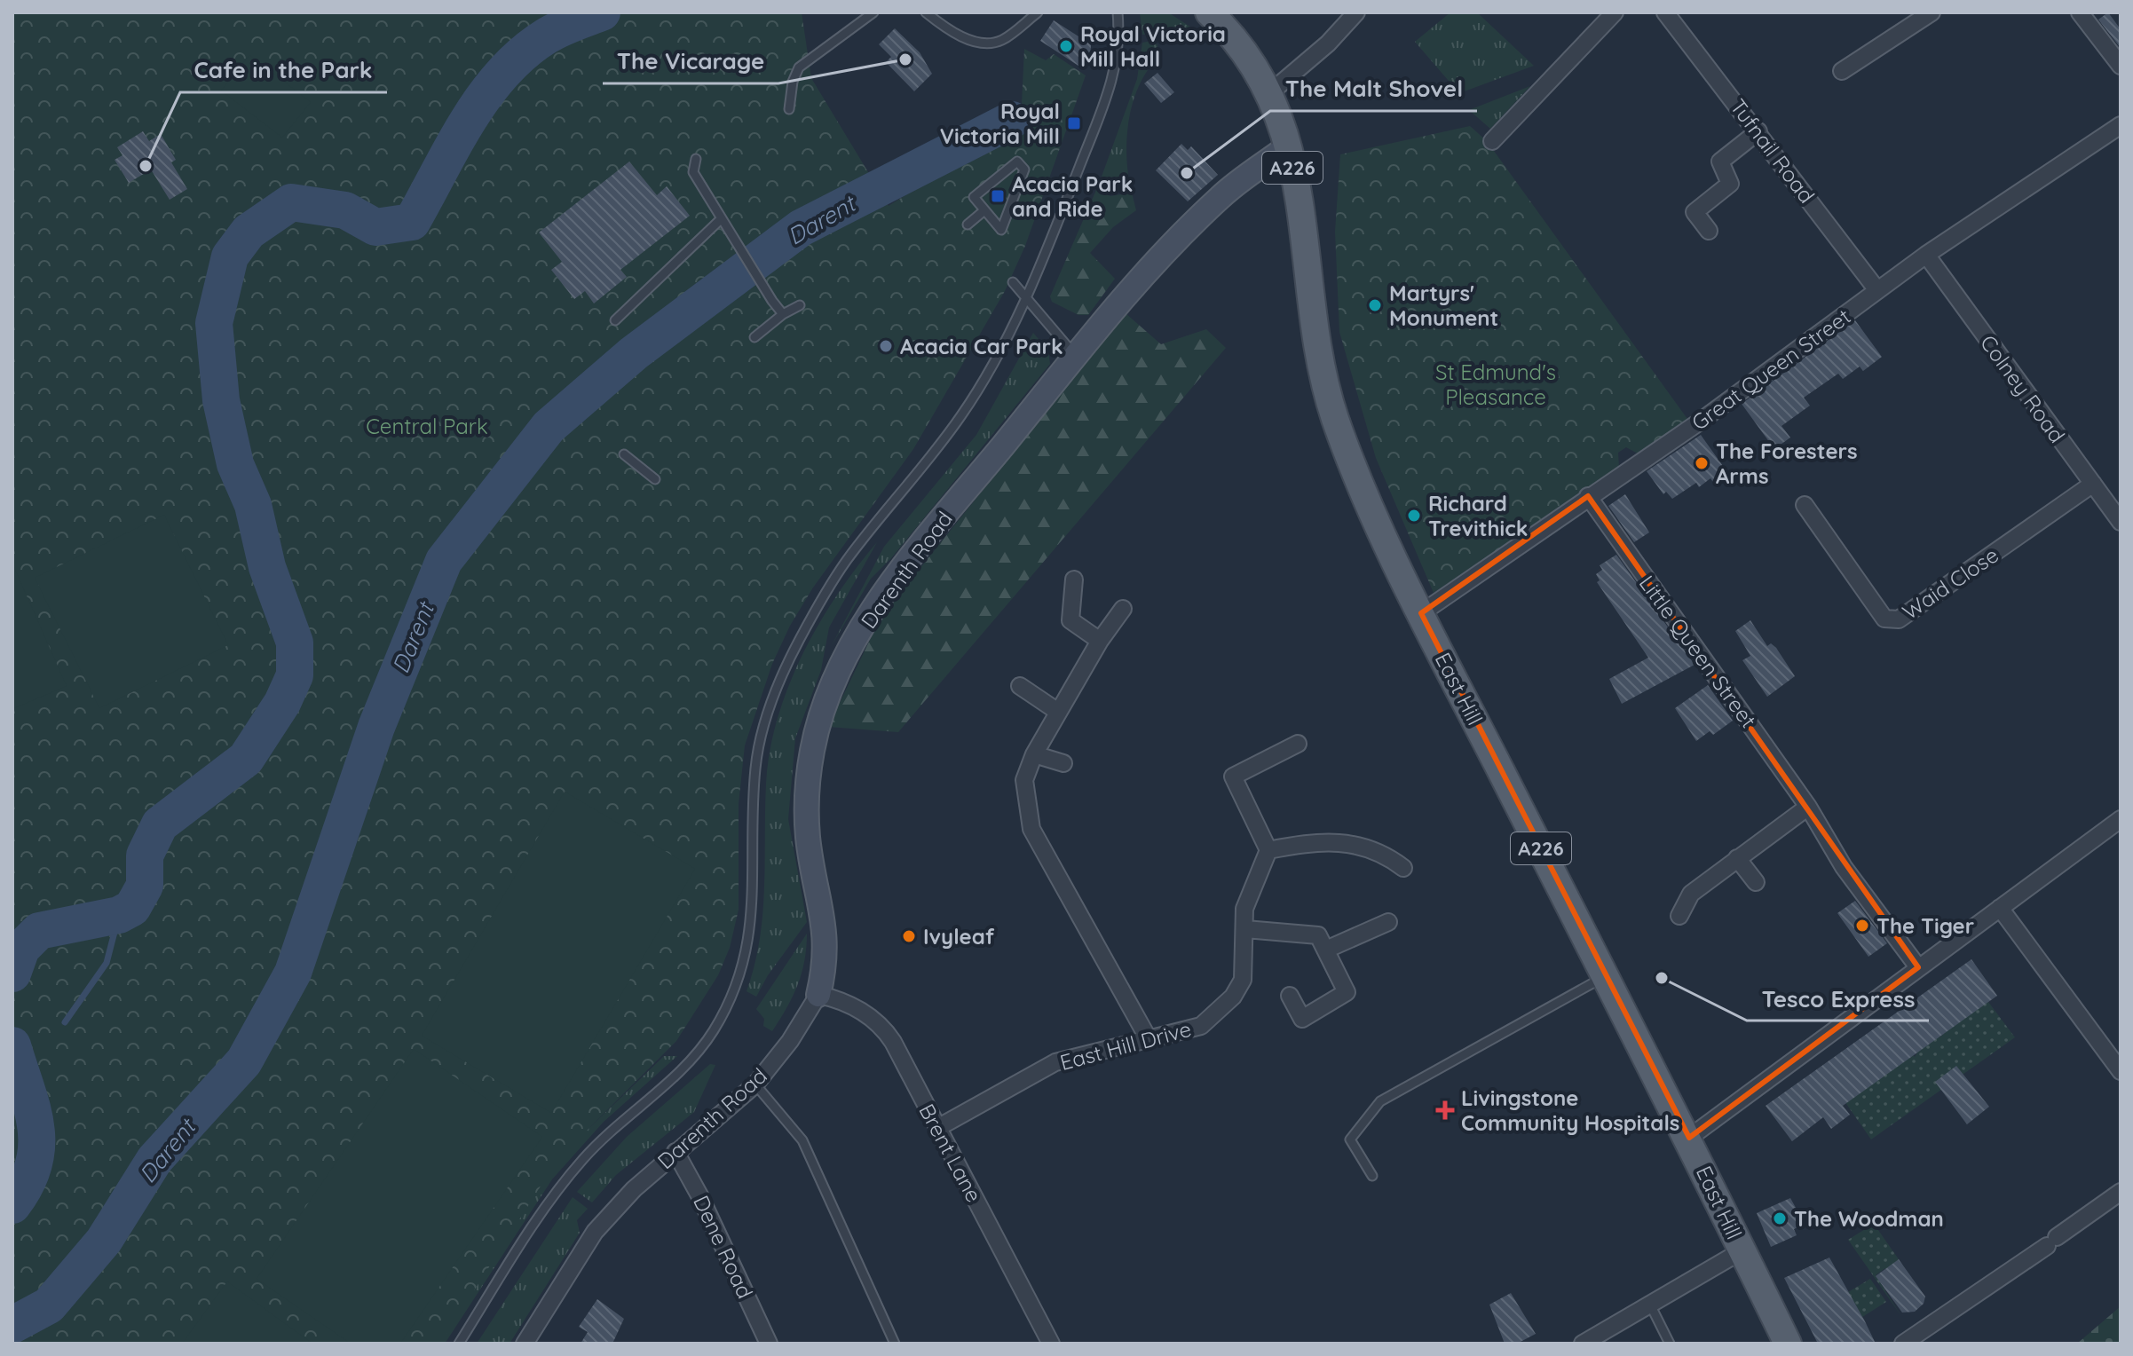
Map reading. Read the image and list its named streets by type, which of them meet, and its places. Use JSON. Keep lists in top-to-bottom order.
{
  "streets": {
    "main road": ["A226", "East Hill"],
    "street": [
      "Tufnail Road",
      "Great Queen Street",
      "Colney Road",
      "Darenth Road",
      "Waid Close",
      "Little Queen Street",
      "East Hill Drive",
      "Brent Lane",
      "Dene Road"
    ]
  },
  "crossings": [
    ["Tufnail Road", "Great Queen Street"],
    ["Great Queen Street", "Colney Road"],
    ["Great Queen Street", "Little Queen Street"],
    ["Great Queen Street", "East Hill"],
    ["Colney Road", "Waid Close"],
    ["Darenth Road", "East Hill"],
    ["Darenth Road", "Brent Lane"],
    ["Darenth Road", "Dene Road"],
    ["East Hill Drive", "Brent Lane"]
  ],
  "water": ["Darent"],
  "parks": ["St Edmund's Pleasance", "Central Park"],
  "places": {
    "other": [
      "Royal Victoria Mill Hall",
      "The Vicarage",
      "Cafe in the Park",
      "The Malt Shovel",
      "Martyrs' Monument",
      "Acacia Car Park",
      "The Foresters Arms",
      "Richard Trevithick",
      "The Tiger",
      "Ivyleaf",
      "Tesco Express",
      "The Woodman"
    ],
    "transit": ["Royal Victoria Mill", "Acacia Park and Ride"],
    "health": ["Livingstone Community Hospitals"]
  }
}
